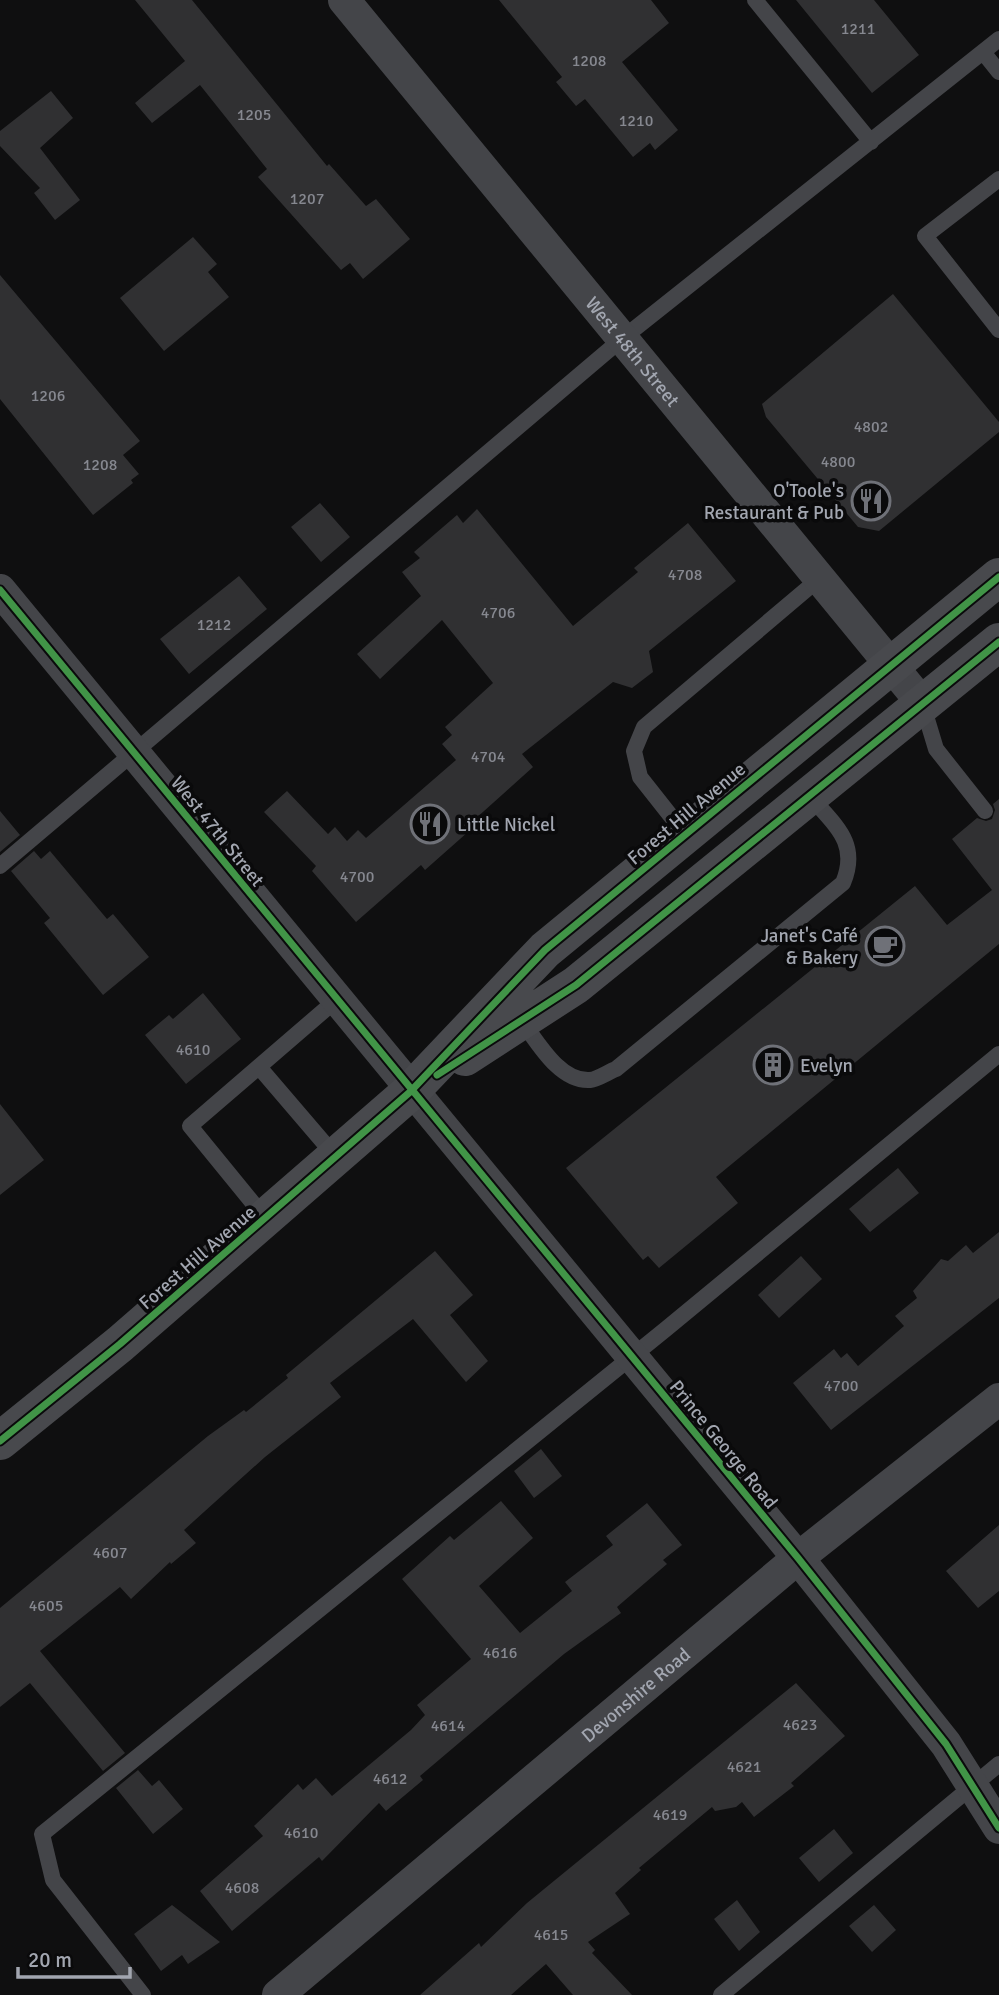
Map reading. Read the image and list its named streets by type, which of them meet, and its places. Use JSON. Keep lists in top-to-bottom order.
{
  "streets": {
    "main road": ["Forest Hill Avenue"],
    "street": [
      "West 48th Street",
      "West 47th Street",
      "Prince George Road",
      "Devonshire Road"
    ]
  },
  "crossings": [
    ["West 48th Street", "Forest Hill Avenue"],
    ["Forest Hill Avenue", "West 47th Street"],
    ["Forest Hill Avenue", "Prince George Road"],
    ["West 47th Street", "Prince George Road"],
    ["Prince George Road", "Devonshire Road"]
  ],
  "places": {
    "restaurant": ["O'Toole's Restaurant & Pub", "Little Nickel"],
    "cafe": ["Janet's Café & Bakery"],
    "building": ["Evelyn"]
  },
  "house_numbers": [
    "1211",
    "1208",
    "1205",
    "1210",
    "1207",
    "1206",
    "4802",
    "4800",
    "1208",
    "4708",
    "4706",
    "1212",
    "4704",
    "4700",
    "4610",
    "4700",
    "4607",
    "4605",
    "4616",
    "4623",
    "4614",
    "4621",
    "4612",
    "4619",
    "4610",
    "4608",
    "4615"
  ],
  "scale_bar": "20 m"
}
